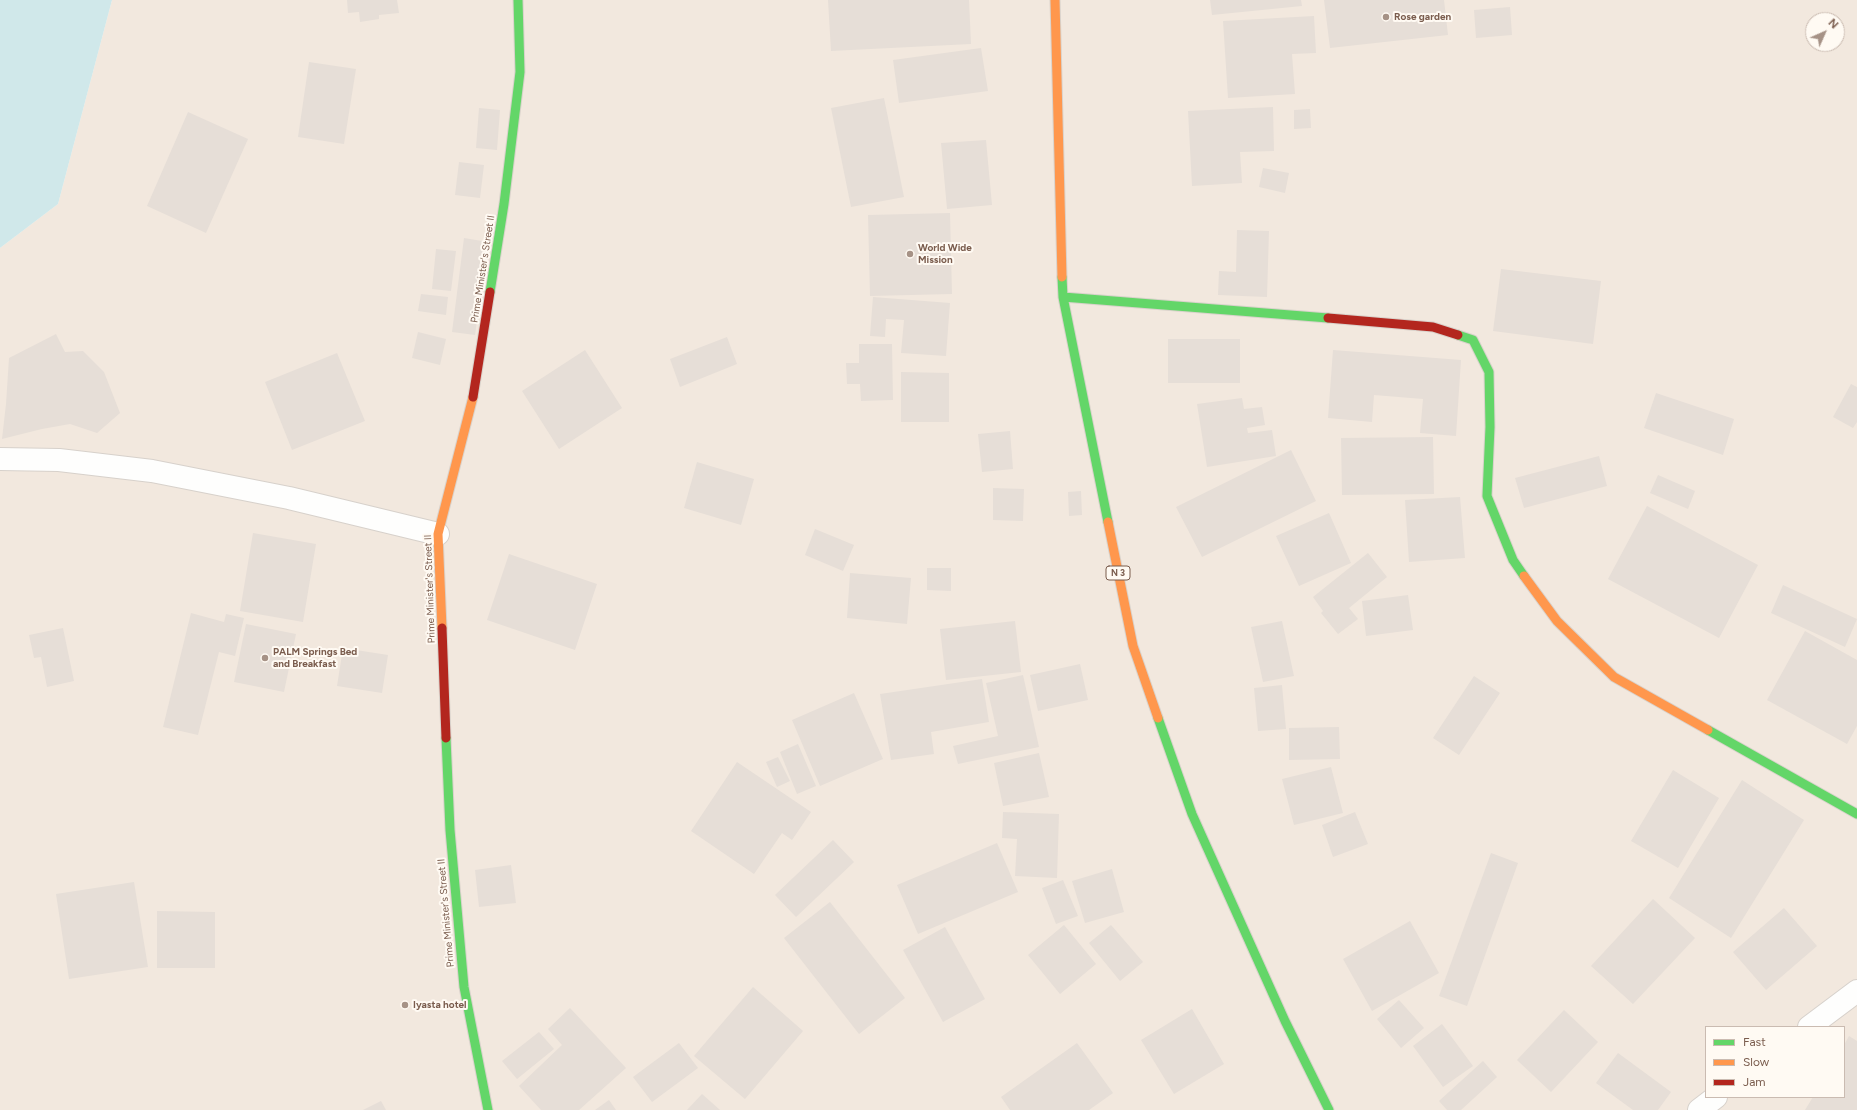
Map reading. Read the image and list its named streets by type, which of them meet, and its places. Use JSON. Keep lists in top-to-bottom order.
{
  "streets": {
    "main road": ["Prime Minister's Street II", "N 3"]
  },
  "places": [
    "Rose garden",
    "World Wide Mission",
    "PALM Springs Bed and Breakfast",
    "Iyasta hotel"
  ],
  "legend": ["Fast", "Slow", "Jam"],
  "north": "top right"
}
